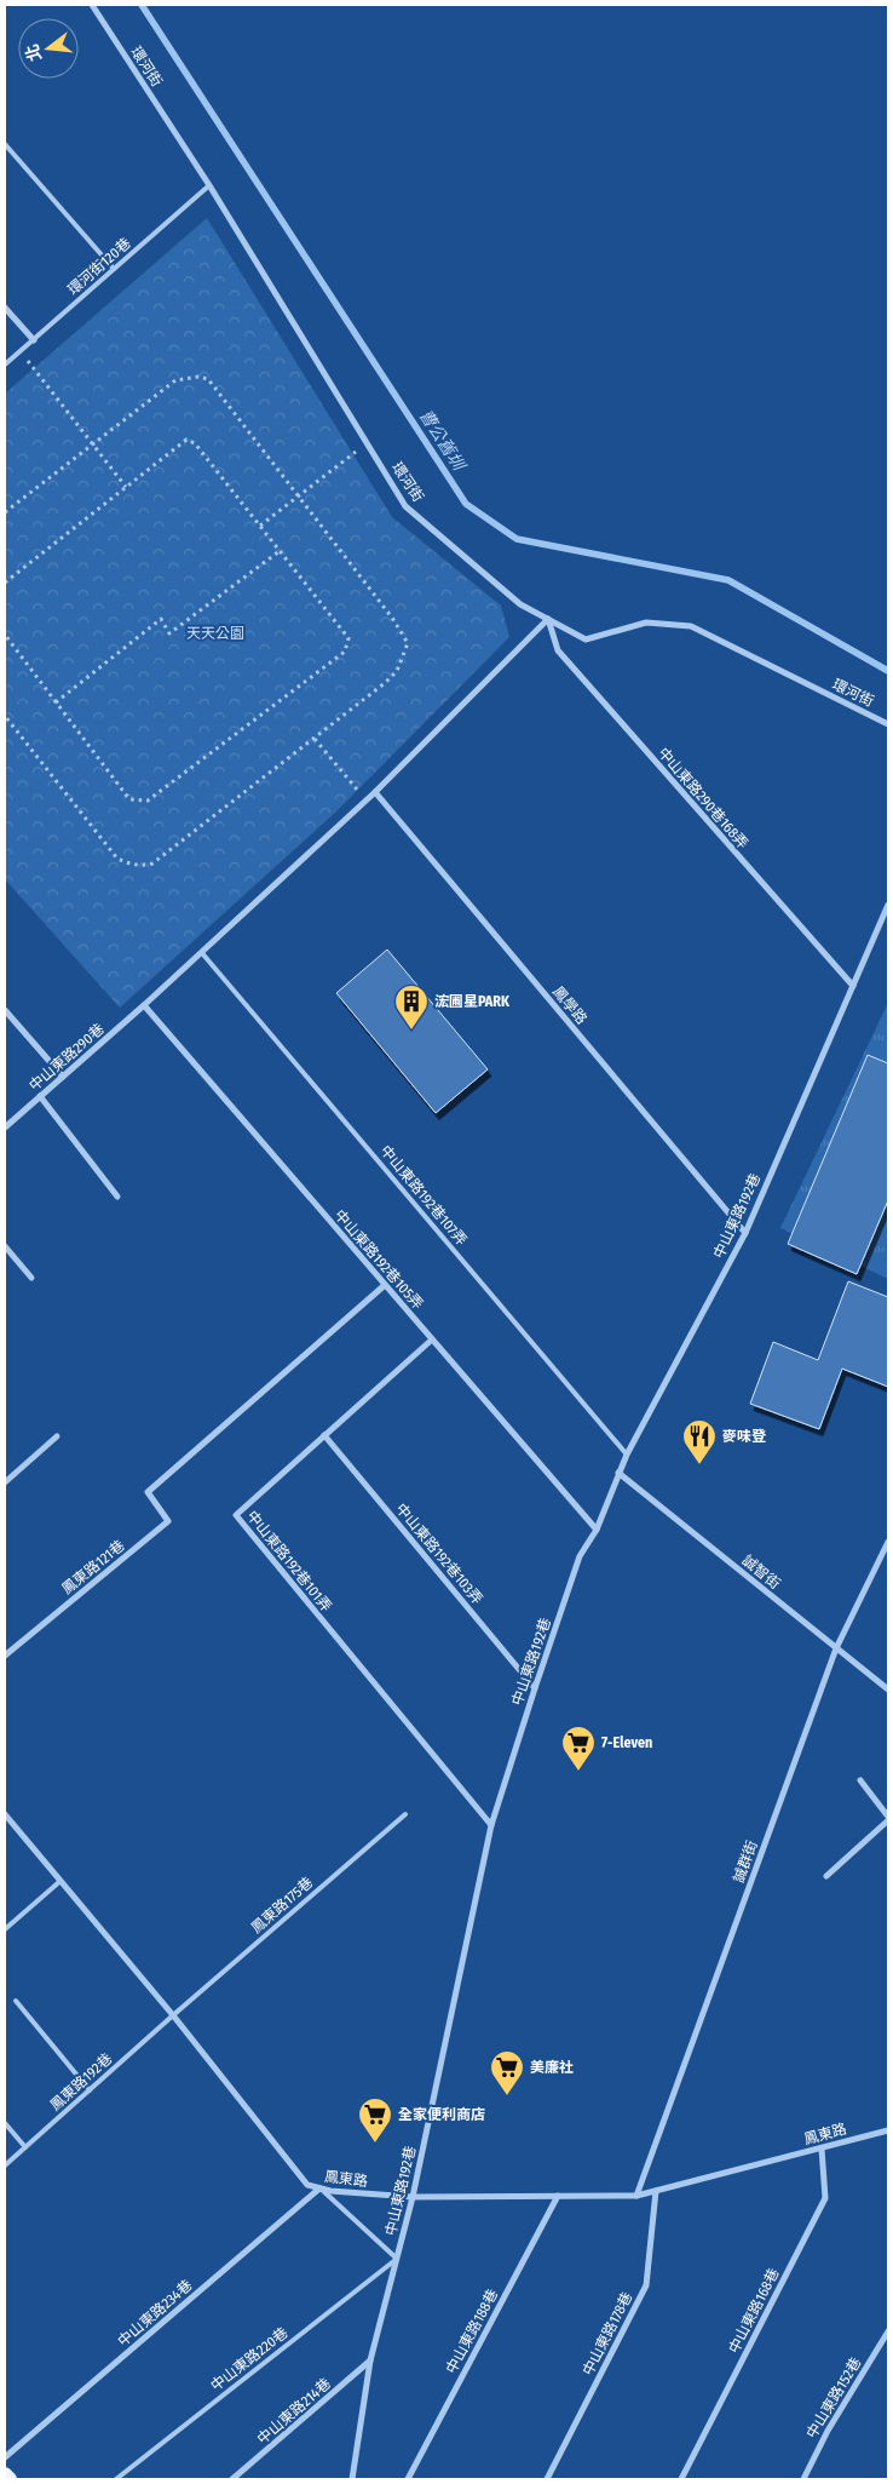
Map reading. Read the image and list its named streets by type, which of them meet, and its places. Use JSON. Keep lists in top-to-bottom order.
{
  "streets": {
    "street": [
      "環河街",
      "中山東路290巷168弄",
      "鳳學路",
      "中山東路290巷",
      "中山東路192巷",
      "中山東路192巷105弄",
      "中山東路192巷103弄",
      "中山東路192巷101弄",
      "鳳東路121巷",
      "誠智街",
      "誠群街",
      "鳳東路",
      "中山東路168巷",
      "中山東路234巷",
      "中山東路188巷",
      "中山東路178巷",
      "中山東路152巷",
      "中山東路214巷"
    ],
    "lane": [
      "環河街120巷",
      "中山東路192巷107弄",
      "鳳東路175巷",
      "鳳東路192巷",
      "中山東路220巷"
    ]
  },
  "crossings": [
    ["環河街", "環河街120巷"],
    ["環河街", "中山東路290巷168弄"],
    ["環河街", "中山東路290巷"],
    ["中山東路290巷168弄", "中山東路290巷"],
    ["中山東路290巷168弄", "中山東路192巷"],
    ["鳳學路", "中山東路290巷"],
    ["鳳學路", "中山東路192巷"],
    ["中山東路290巷", "中山東路192巷107弄"],
    ["中山東路290巷", "中山東路192巷105弄"],
    ["中山東路192巷107弄", "中山東路192巷"],
    ["中山東路192巷", "中山東路192巷105弄"],
    ["中山東路192巷", "中山東路192巷103弄"],
    ["中山東路192巷", "中山東路192巷101弄"],
    ["中山東路192巷", "誠智街"],
    ["中山東路192巷", "鳳東路"],
    ["中山東路192巷", "中山東路220巷"],
    ["中山東路192巷", "中山東路214巷"],
    ["中山東路192巷105弄", "中山東路192巷101弄"],
    ["中山東路192巷105弄", "鳳東路121巷"],
    ["中山東路192巷103弄", "中山東路192巷101弄"],
    ["誠智街", "誠群街"],
    ["誠群街", "鳳東路"],
    ["鳳東路175巷", "鳳東路192巷"],
    ["鳳東路175巷", "鳳東路"],
    ["鳳東路192巷", "鳳東路"],
    ["鳳東路", "中山東路168巷"],
    ["鳳東路", "中山東路234巷"],
    ["鳳東路", "中山東路188巷"],
    ["鳳東路", "中山東路178巷"]
  ],
  "water": ["曹公舊圳"],
  "parks": ["天天公園"],
  "places": {
    "building": ["浤圃星PARK"],
    "restaurant": ["麥味登"],
    "supermarket": ["7-Eleven", "美廉社", "全家便利商店"]
  },
  "north": "left"
}
